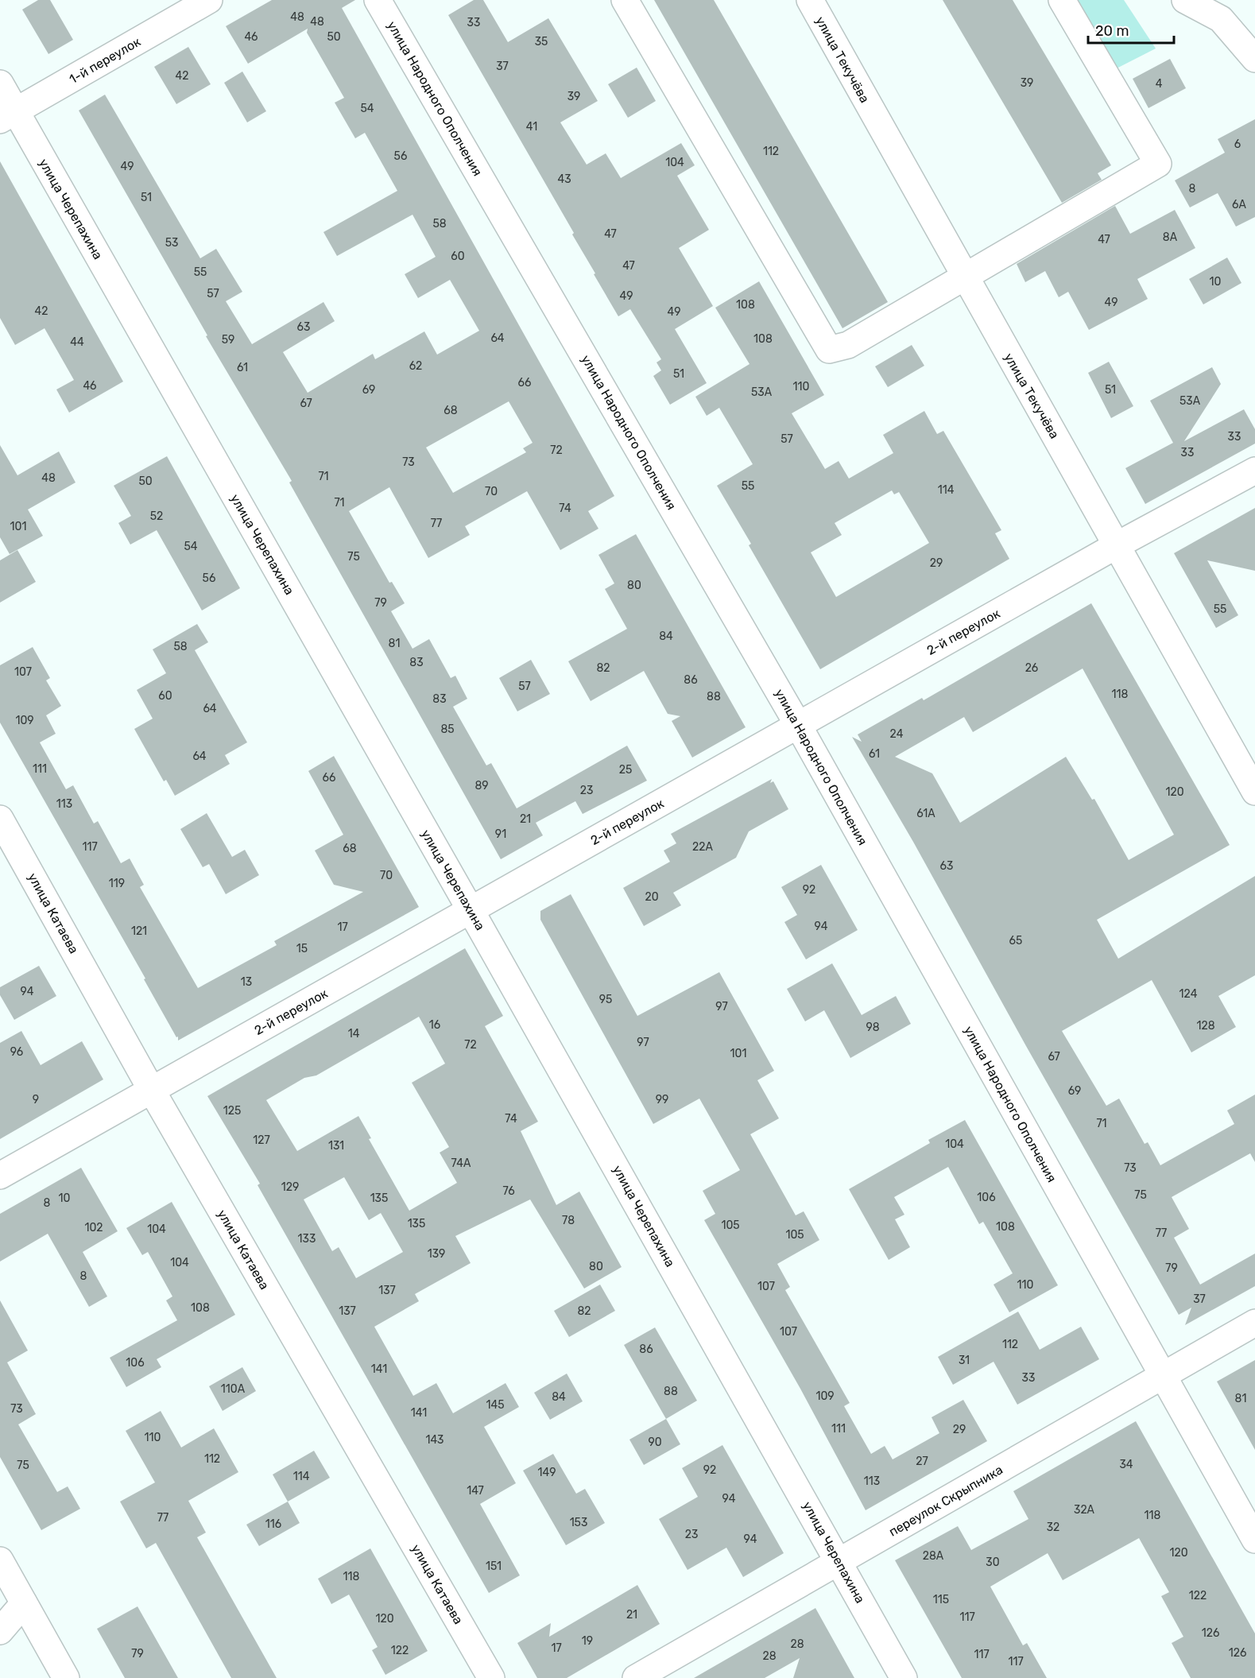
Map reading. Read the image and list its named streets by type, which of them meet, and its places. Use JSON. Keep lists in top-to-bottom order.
{
  "streets": {
    "street": [
      "улица Текучёва",
      "1-й переулок",
      "улица Народного Ополчения",
      "улица Черепахина",
      "2-й переулок",
      "улица Катаева",
      "переулок Скрыпника"
    ]
  },
  "crossings": [
    ["улица Текучёва", "2-й переулок"],
    ["1-й переулок", "улица Черепахина"],
    ["улица Народного Ополчения", "2-й переулок"],
    ["улица Народного Ополчения", "переулок Скрыпника"],
    ["улица Черепахина", "2-й переулок"],
    ["улица Черепахина", "переулок Скрыпника"],
    ["2-й переулок", "улица Катаева"]
  ],
  "house_numbers": [
    "48",
    "48",
    "33",
    "46",
    "50",
    "35",
    "37",
    "42",
    "39",
    "4",
    "39",
    "54",
    "41",
    "6",
    "112",
    "56",
    "104",
    "49",
    "43",
    "8",
    "51",
    "6А",
    "58",
    "47",
    "8А",
    "47",
    "53",
    "60",
    "47",
    "55",
    "10",
    "57",
    "49",
    "49",
    "108",
    "42",
    "49",
    "63",
    "64",
    "108",
    "59",
    "44",
    "62",
    "61",
    "51",
    "66",
    "46",
    "110",
    "69",
    "51",
    "53А",
    "53А",
    "67",
    "68",
    "33",
    "57",
    "72",
    "33",
    "73",
    "71",
    "48",
    "50",
    "55",
    "114",
    "70",
    "71",
    "74",
    "52",
    "77",
    "101",
    "54",
    "75",
    "29",
    "56",
    "80",
    "79",
    "55",
    "84",
    "81",
    "58",
    "83",
    "82",
    "26",
    "107",
    "86",
    "57",
    "118",
    "60",
    "88",
    "83",
    "64",
    "109",
    "85",
    "24",
    "61",
    "64",
    "111",
    "25",
    "66",
    "89",
    "23",
    "120",
    "113",
    "61А",
    "21",
    "91",
    "117",
    "22А",
    "68",
    "63",
    "70",
    "119",
    "92",
    "20",
    "94",
    "17",
    "121",
    "65",
    "15",
    "13",
    "94",
    "124",
    "95",
    "97",
    "16",
    "128",
    "98",
    "14",
    "97",
    "72",
    "96",
    "101",
    "67",
    "69",
    "9",
    "99",
    "125",
    "74",
    "71",
    "127",
    "104",
    "131",
    "74А",
    "73",
    "129",
    "76",
    "75",
    "106",
    "10",
    "135",
    "8",
    "78",
    "135",
    "105",
    "108",
    "102",
    "104",
    "77",
    "105",
    "133",
    "139",
    "104",
    "80",
    "79",
    "8",
    "110",
    "107",
    "137",
    "37",
    "108",
    "137",
    "82",
    "107",
    "112",
    "86",
    "31",
    "106",
    "141",
    "33",
    "110А",
    "88",
    "109",
    "84",
    "81",
    "145",
    "73",
    "141",
    "111",
    "29",
    "110",
    "143",
    "90",
    "112",
    "27",
    "34",
    "75",
    "92",
    "149",
    "114",
    "113",
    "147",
    "94",
    "32А",
    "118",
    "77",
    "153",
    "116",
    "32",
    "23",
    "94",
    "120",
    "28А",
    "30",
    "151",
    "118",
    "122",
    "115",
    "21",
    "117",
    "120",
    "126",
    "19",
    "28",
    "17",
    "122",
    "126",
    "79",
    "117",
    "28",
    "117"
  ],
  "scale_bar": "20 m"
}
